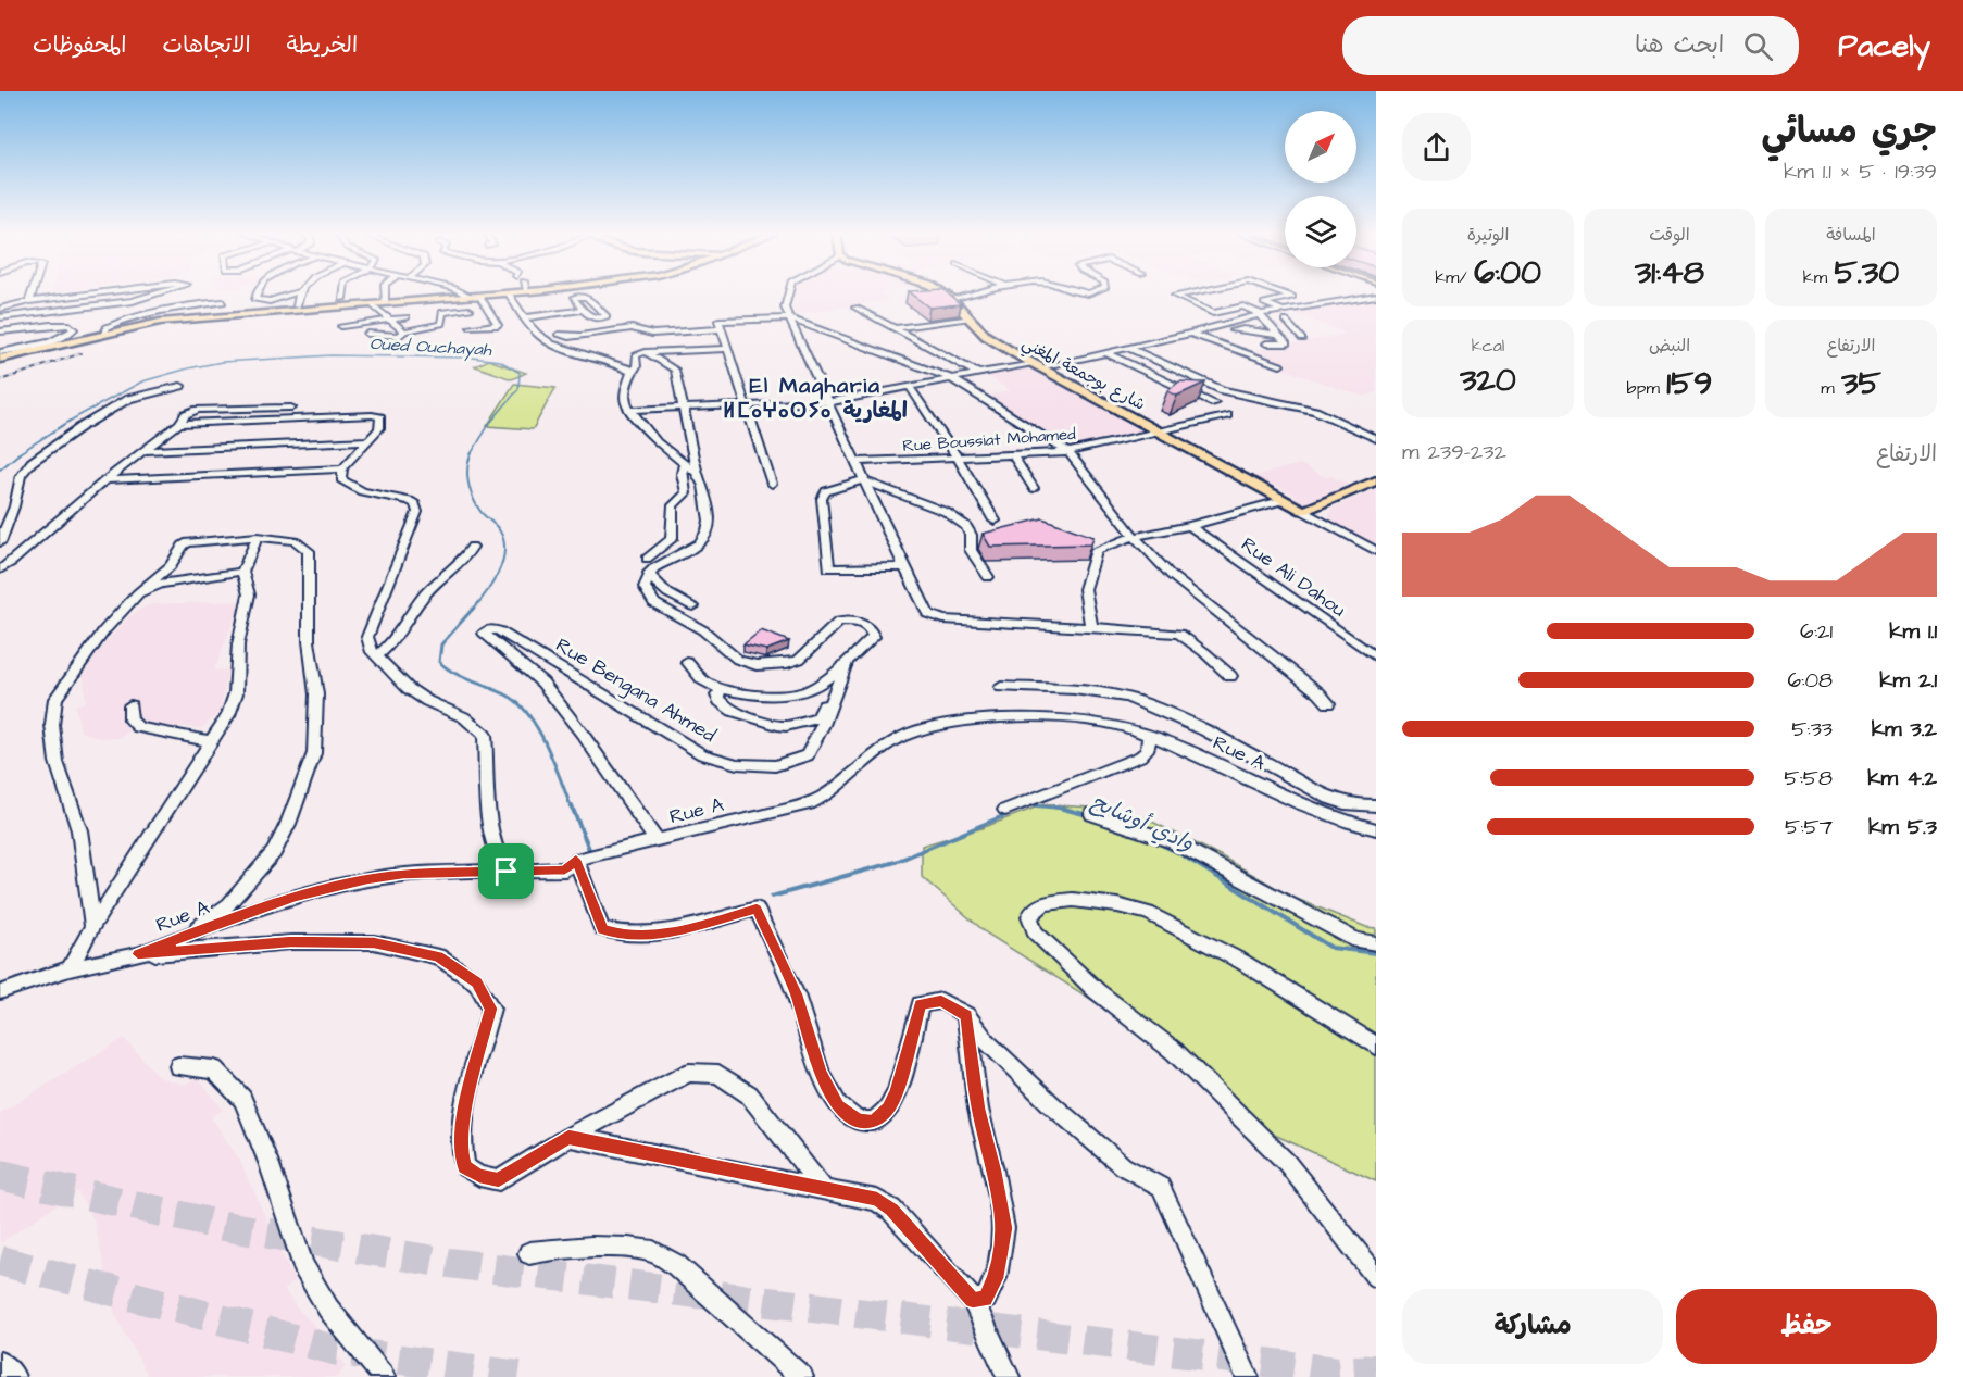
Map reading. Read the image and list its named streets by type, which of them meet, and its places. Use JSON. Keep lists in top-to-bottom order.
{
  "streets": {
    "main road": ["شارع بوجمعة المغني"],
    "street": [
      "Rue Boussiat Mohamed",
      "Rue Ali Dahou",
      "Rue Bengana Ahmed",
      "Rue A"
    ]
  },
  "crossings": [
    ["شارع بوجمعة المغني", "Rue Boussiat Mohamed"],
    ["Rue Bengana Ahmed", "Rue A"]
  ],
  "districts": ["El Magharia ⵍⵎⴰⵖⴰⵔⵢⴰ المغارية"],
  "water": ["Oued Ouchayah", "وادي أوشايح"],
  "north": "top right",
  "page": {
    "header": "Pacely",
    "search": "ابحث هنا",
    "nav": ["الخريطة", "الاتجاهات", "المحفوظات"],
    "heading": ["جري مسائي", "19:39 · 5 × 1.1 km"],
    "stats": [
      ["المسافة", "5.30 km"],
      ["الوقت", "31:48"],
      ["الوتيرة", "6:00 /km"],
      ["الارتفاع", "35 m"],
      ["النبض", "159 bpm"],
      ["kcal", "320"]
    ],
    "chart": ["الارتفاع", "232–239 m"],
    "list": [
      {
        "name": "1.1 km",
        "note": "6:21"
      },
      {
        "name": "2.1 km",
        "note": "6:08"
      },
      {
        "name": "3.2 km",
        "note": "5:33"
      },
      {
        "name": "4.2 km",
        "note": "5:58"
      },
      {
        "name": "5.3 km",
        "note": "5:57"
      }
    ],
    "buttons": ["حفظ", "مشاركة"]
  }
}
